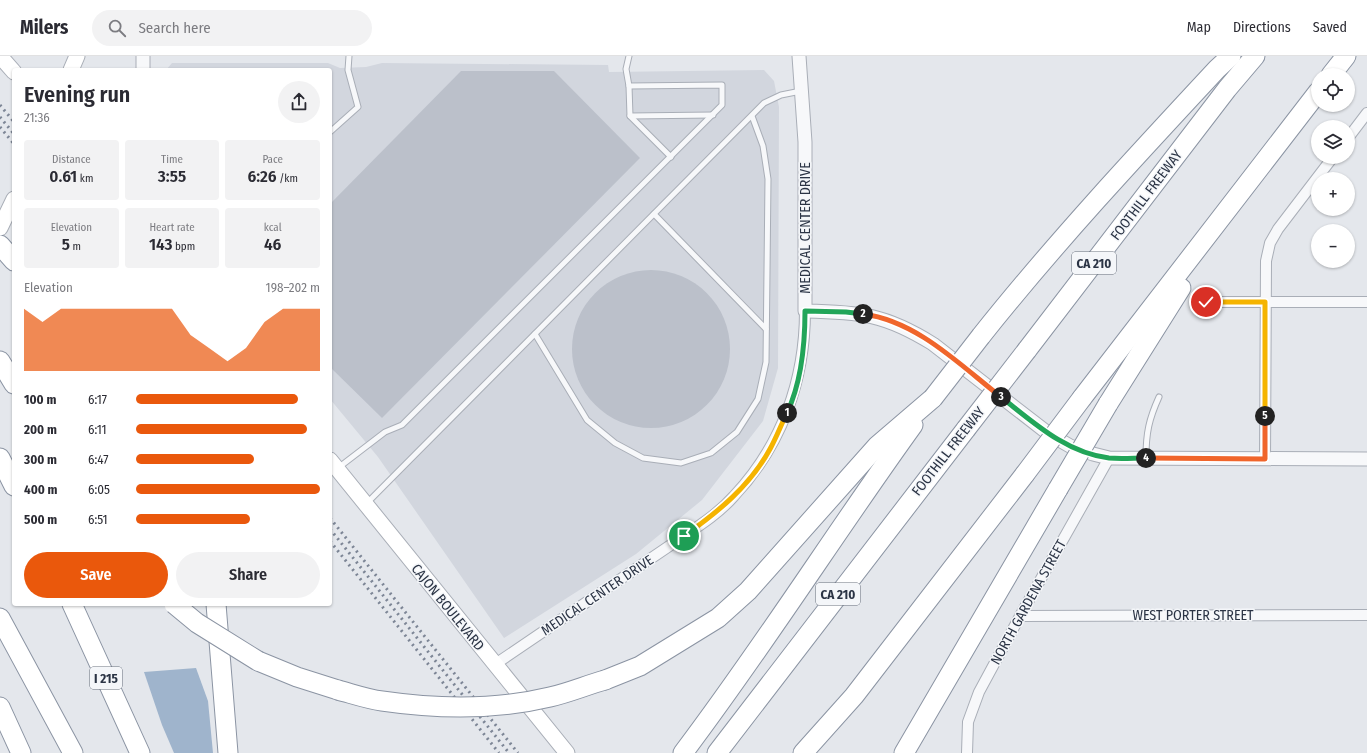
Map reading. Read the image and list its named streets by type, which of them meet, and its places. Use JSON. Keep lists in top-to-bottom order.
{
  "streets": {
    "highway": ["FOOTHILL FREEWAY", "CA 210", "I 215"],
    "main road": ["CAJON BOULEVARD"],
    "street": ["MEDICAL CENTER DRIVE", "NORTH GARDENA STREET", "WEST PORTER STREET"]
  },
  "crossings": [
    ["MEDICAL CENTER DRIVE", "CAJON BOULEVARD"],
    ["NORTH GARDENA STREET", "WEST PORTER STREET"]
  ],
  "page": {
    "header": "Milers",
    "search": "Search here",
    "nav": ["Map", "Directions", "Saved"],
    "map_buttons": ["+", "−"],
    "heading": ["Evening run", "21:36"],
    "stats": [
      ["Distance", "0.61 km"],
      ["Time", "3:55"],
      ["Pace", "6:26 /km"],
      ["Elevation", "5 m"],
      ["Heart rate", "143 bpm"],
      ["kcal", "46"]
    ],
    "chart": ["Elevation", "198–202 m"],
    "pins": [
      "2",
      "3",
      "1",
      "5",
      "4"
    ],
    "list": [
      {
        "name": "100 m",
        "note": "6:17"
      },
      {
        "name": "200 m",
        "note": "6:11"
      },
      {
        "name": "300 m",
        "note": "6:47"
      },
      {
        "name": "400 m",
        "note": "6:05"
      },
      {
        "name": "500 m",
        "note": "6:51"
      }
    ],
    "buttons": ["Save", "Share"]
  }
}
